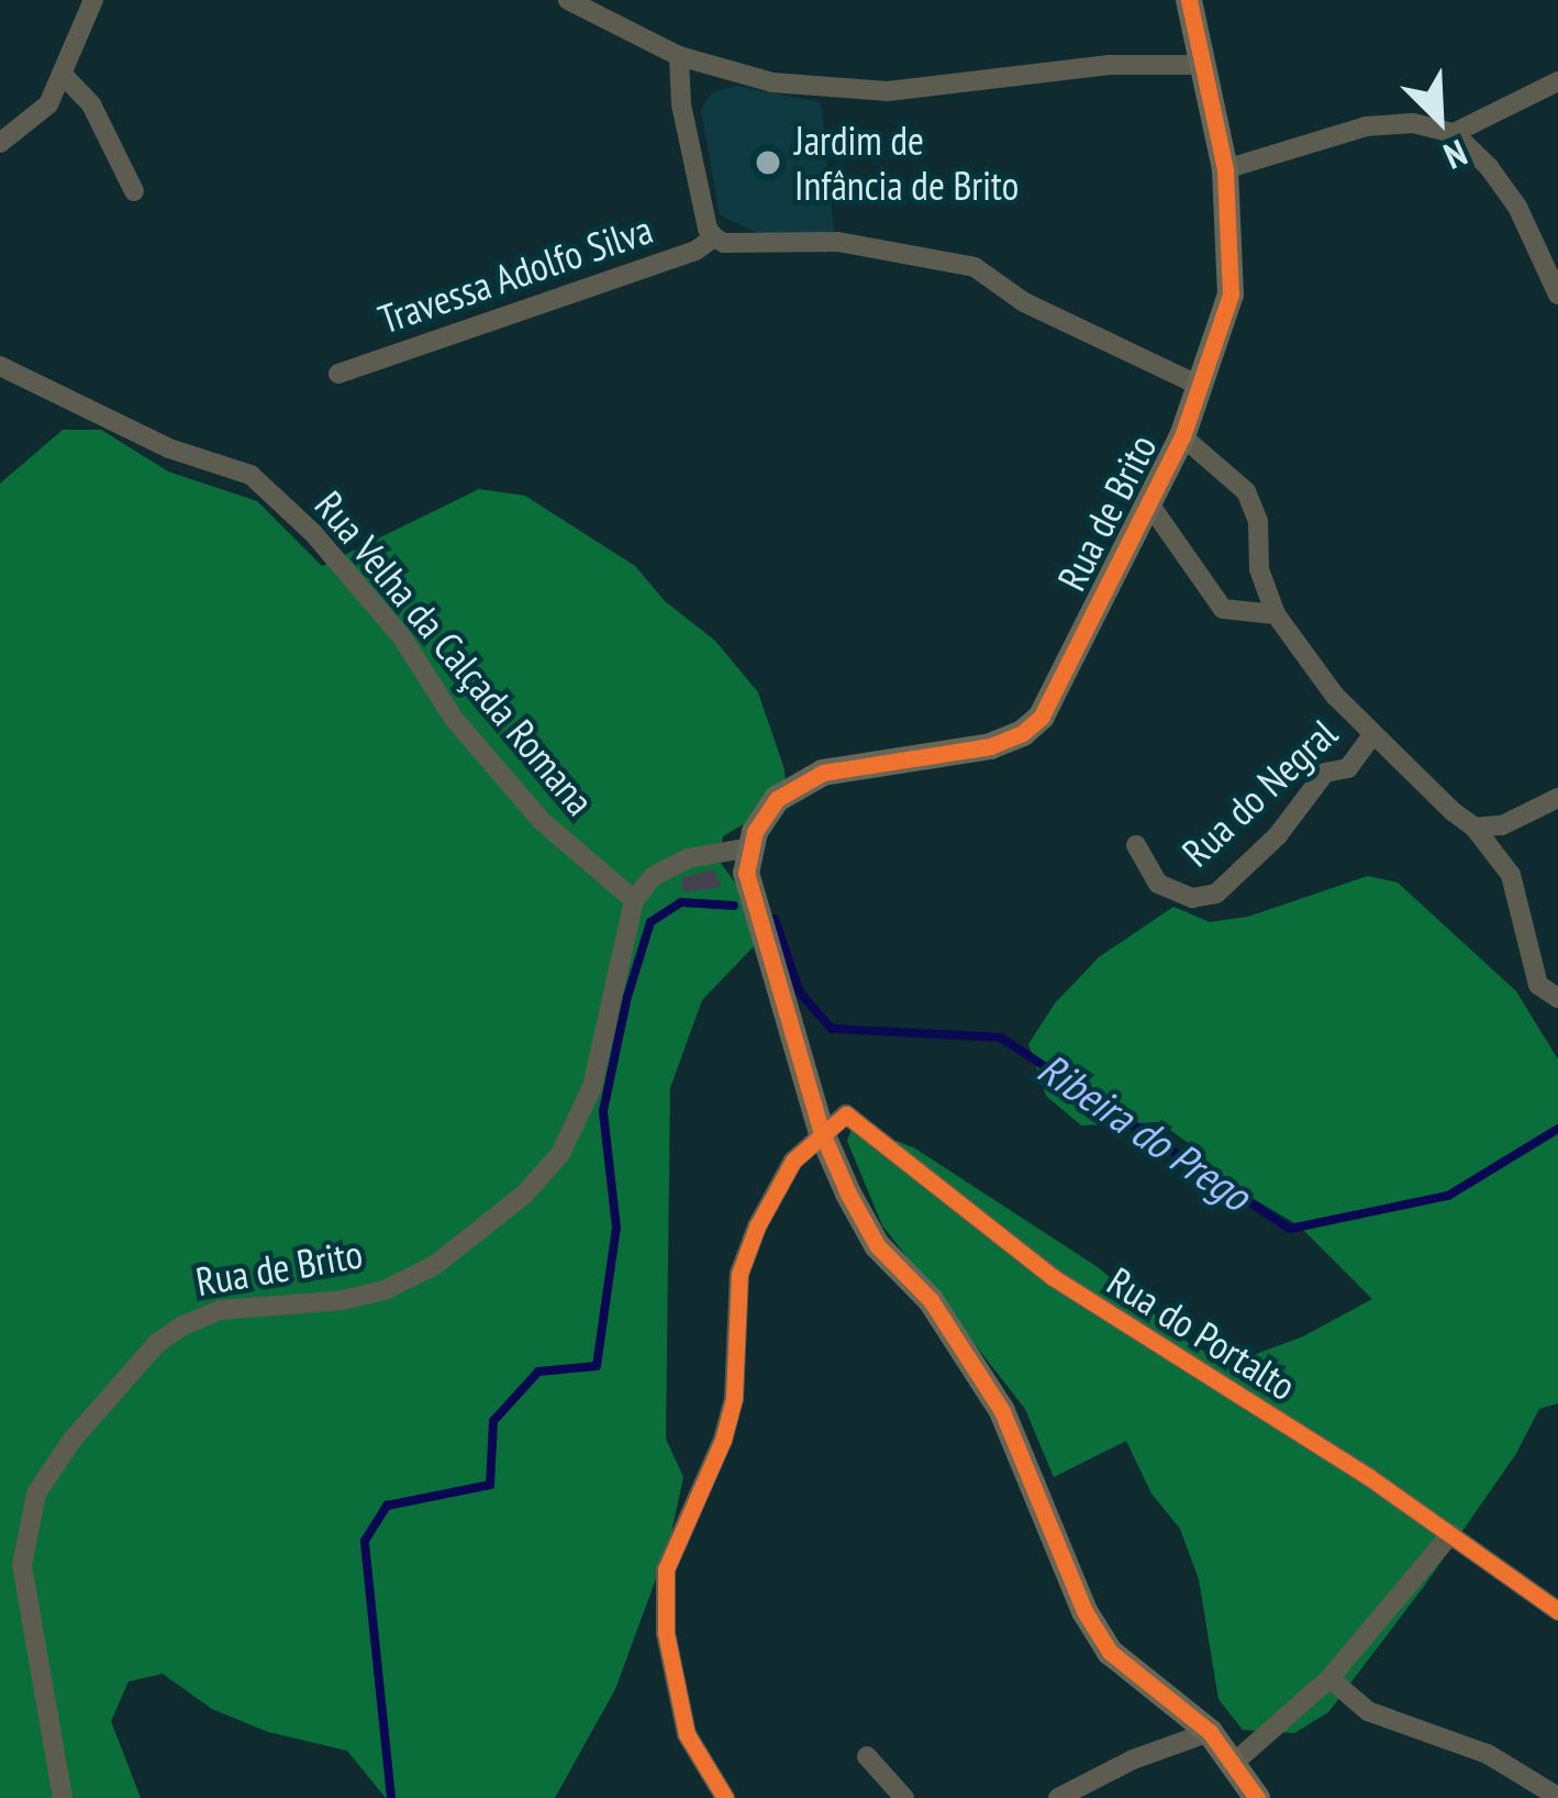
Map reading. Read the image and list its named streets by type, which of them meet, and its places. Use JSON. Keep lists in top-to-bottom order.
{
  "streets": {
    "street": [
      "Travessa Adolfo Silva",
      "Rua de Brito",
      "Rua Velha da Calçada Romana",
      "Rua do Negral",
      "Rua do Portalto"
    ]
  },
  "crossings": [
    ["Rua de Brito", "Rua Velha da Calçada Romana"]
  ],
  "water": ["Ribeira do Prego"],
  "places": ["Jardim de Infância de Brito"],
  "north": "bottom right"
}
